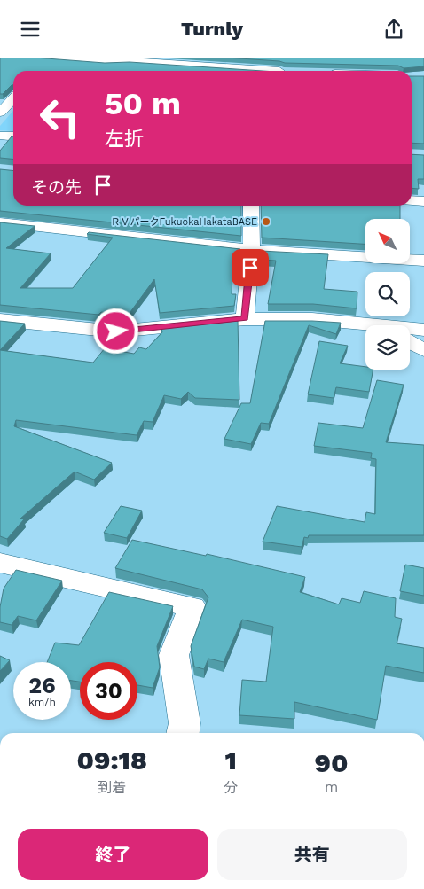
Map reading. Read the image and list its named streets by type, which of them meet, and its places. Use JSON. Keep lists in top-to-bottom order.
{
  "places": ["ＲＶパークFukuokaHakataBASE"],
  "north": "top left",
  "page": {
    "header": "Turnly",
    "turn": ["50 m", "左折"],
    "then": "その先",
    "speed": "26 km/h",
    "limit": "30",
    "eta": [
      "09:18",
      "到着",
      "1",
      "分",
      "90",
      "m"
    ],
    "buttons": ["終了", "共有"]
  }
}
